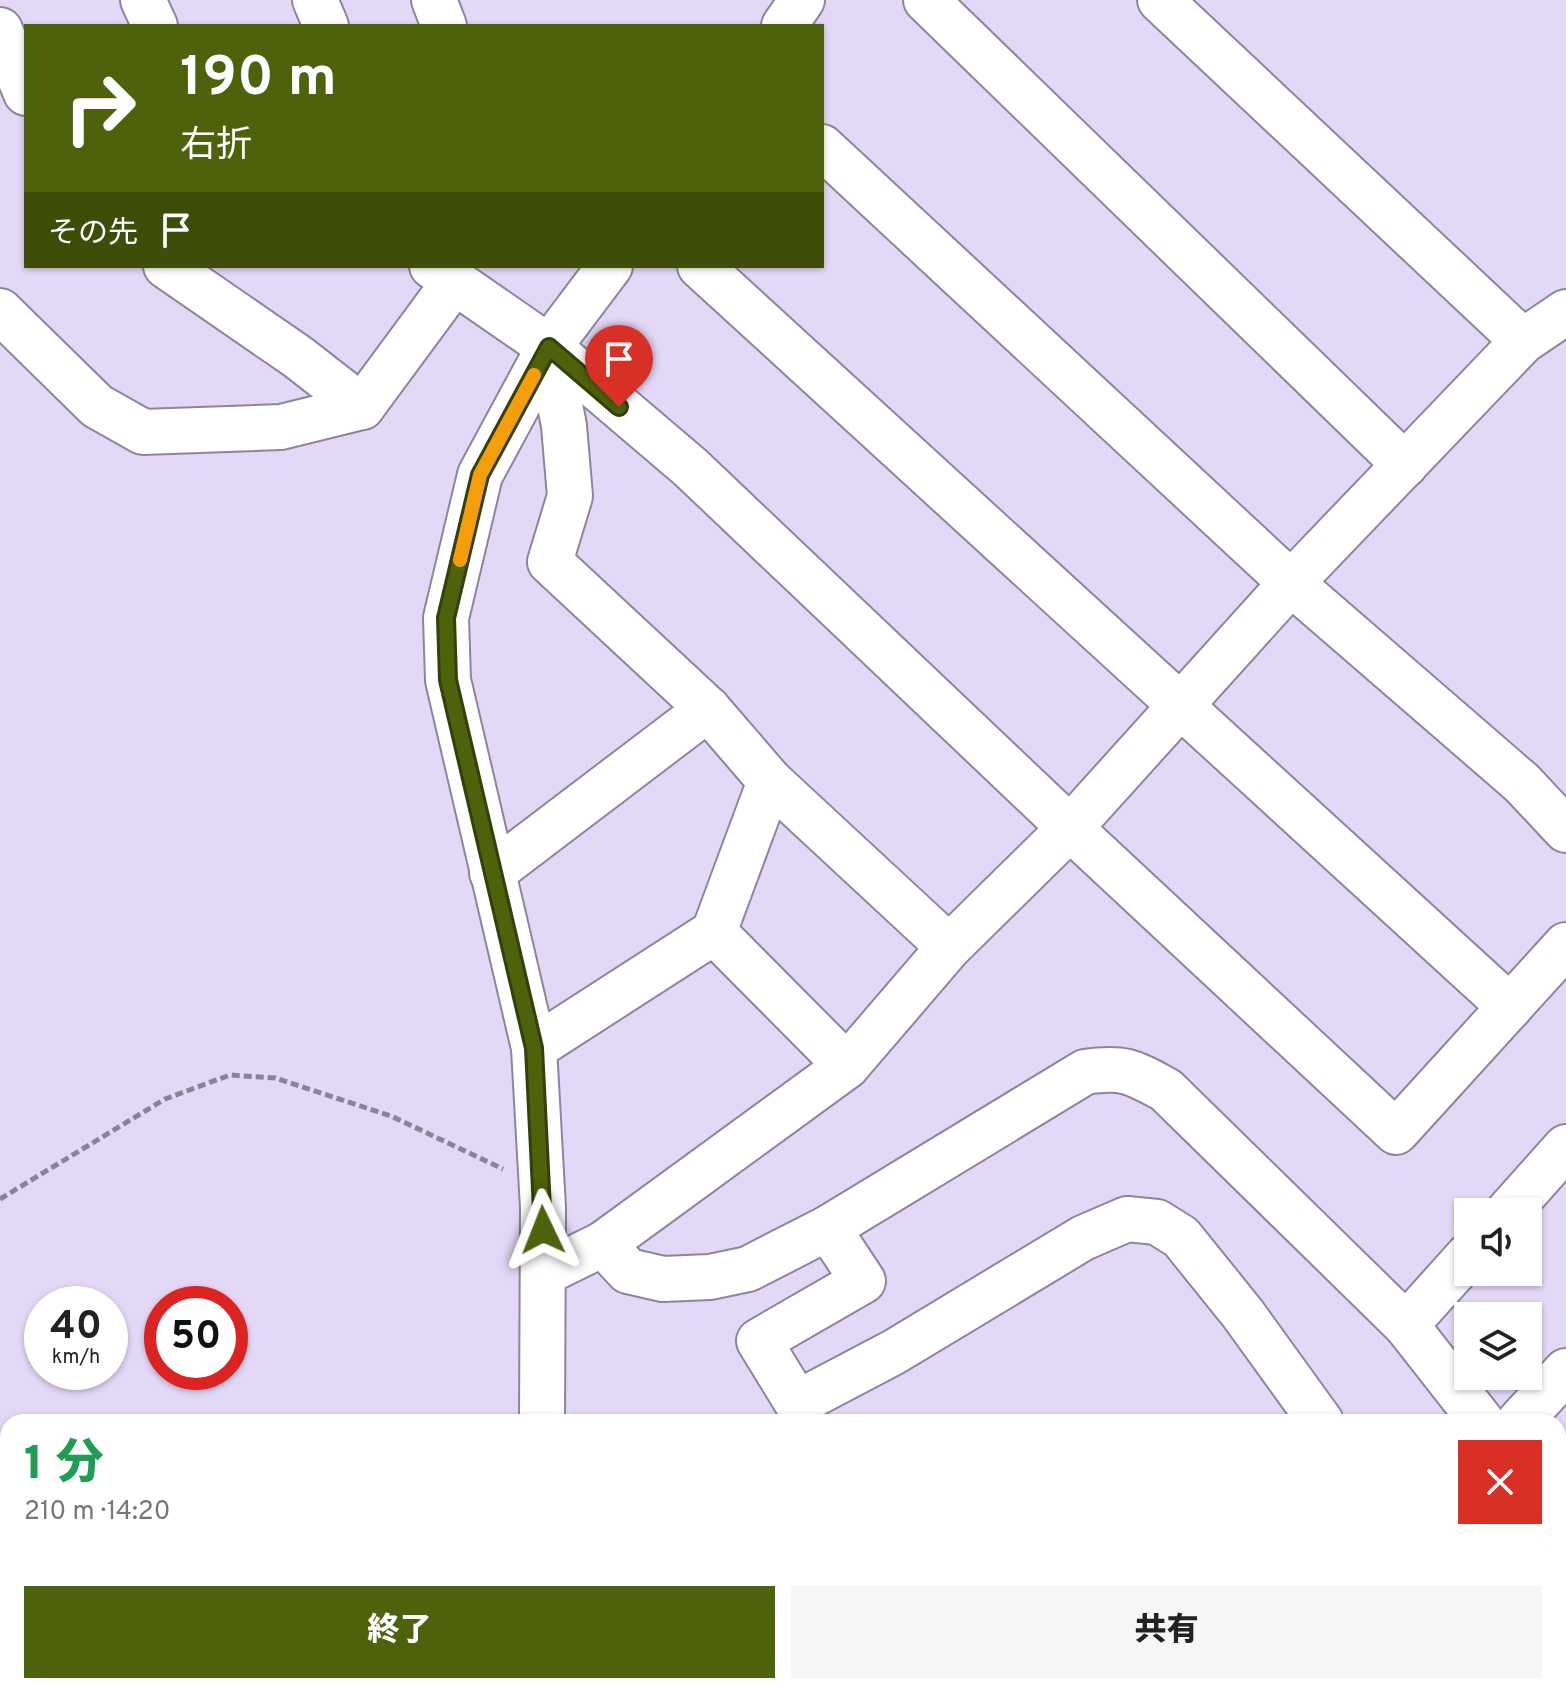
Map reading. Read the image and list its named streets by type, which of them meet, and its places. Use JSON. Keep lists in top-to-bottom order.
{
  "page": {
    "turn": ["190 m", "右折"],
    "then": "その先",
    "speed": "40 km/h",
    "limit": "50",
    "heading": ["1 分", "210 m · 14:20"],
    "buttons": ["終了", "共有"]
  }
}
